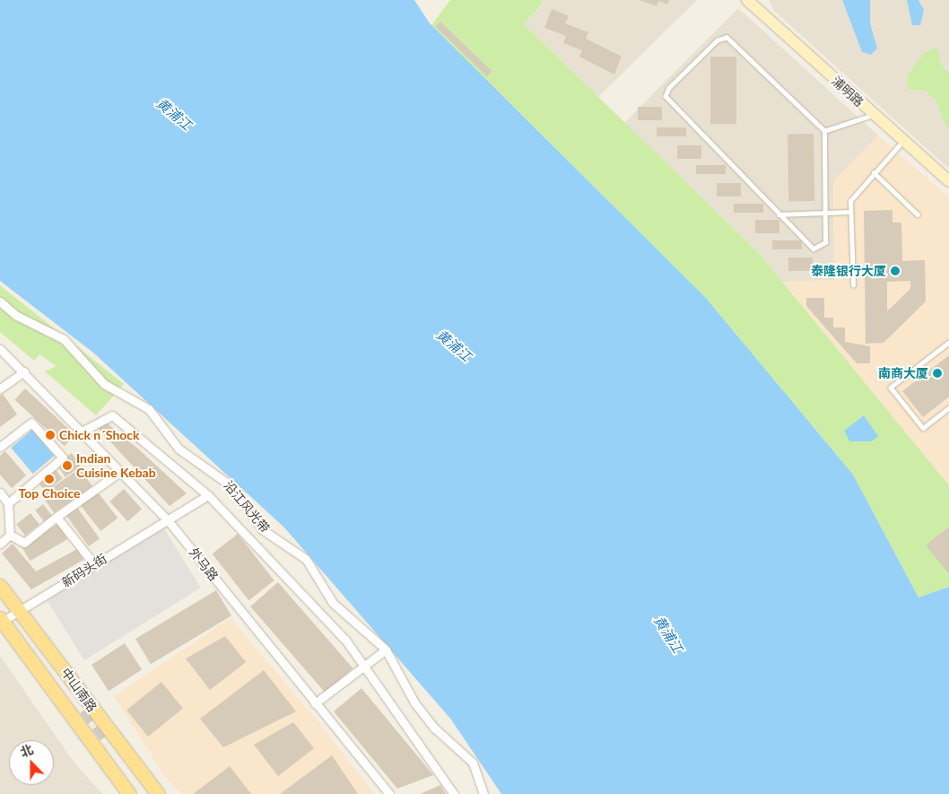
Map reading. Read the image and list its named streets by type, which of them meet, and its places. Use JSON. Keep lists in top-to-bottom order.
{
  "streets": {
    "main road": ["浦明路", "中山南路"],
    "street": ["沿江风光带", "外马路", "新码头街"]
  },
  "crossings": [
    ["外马路", "新码头街"],
    ["新码头街", "中山南路"]
  ],
  "water": ["黄浦江"],
  "places": [
    "泰隆银行大厦",
    "南商大厦",
    "Chick n´Shock",
    "Indian Cuisine Kebab",
    "Top Choice"
  ],
  "north": "top"
}
